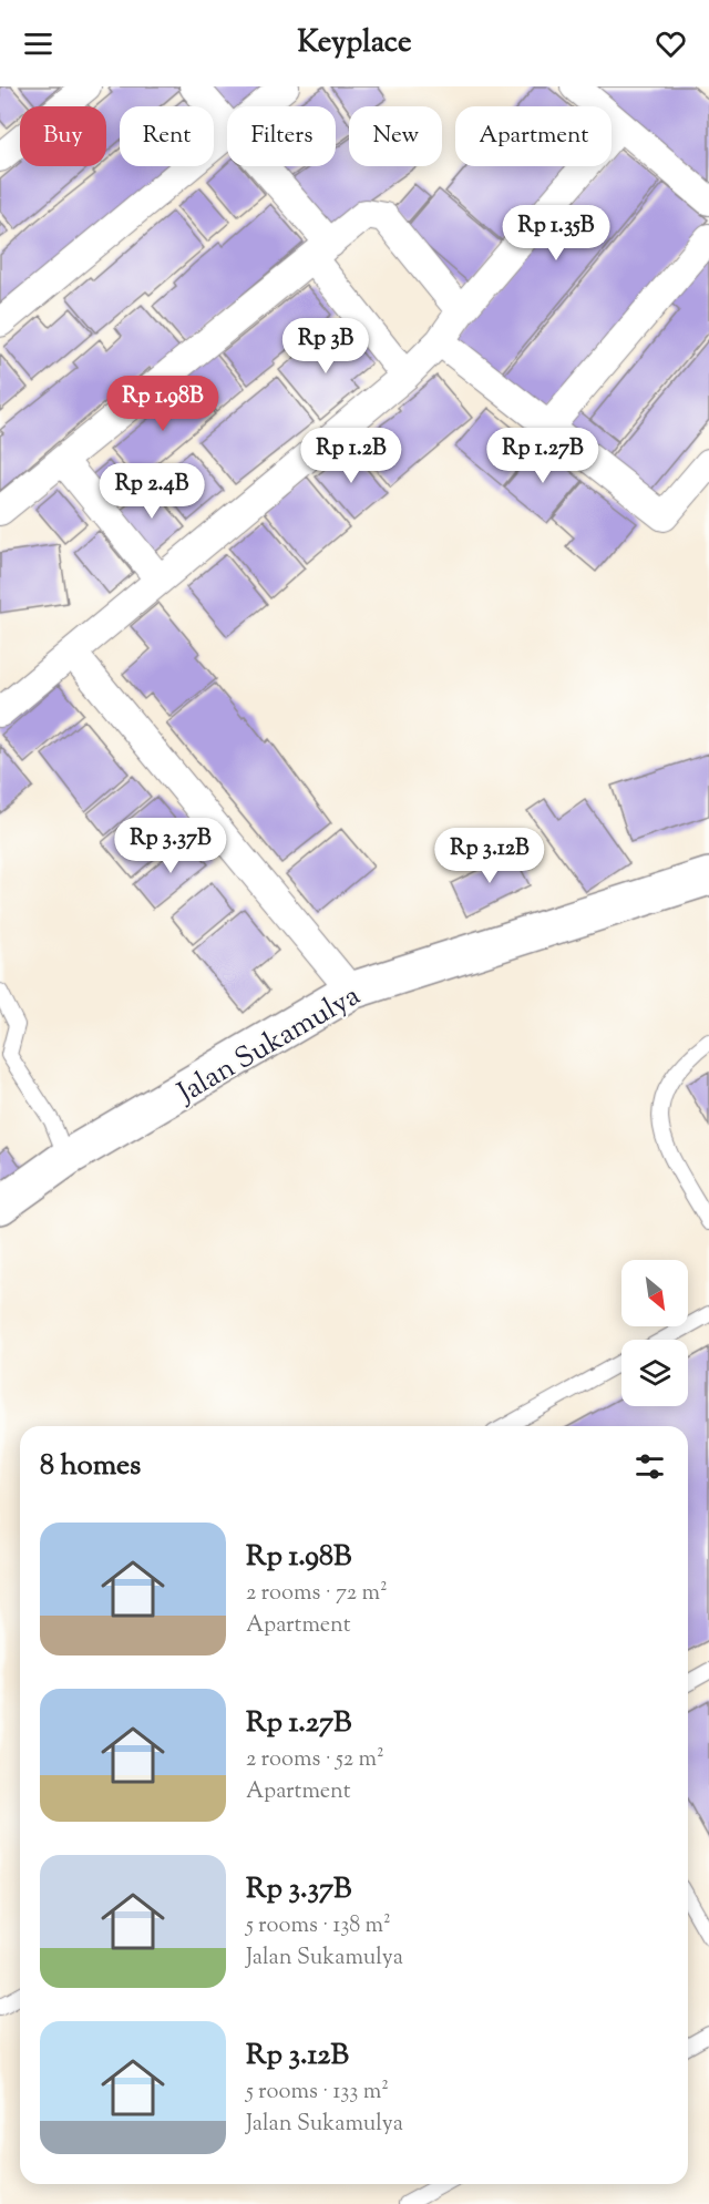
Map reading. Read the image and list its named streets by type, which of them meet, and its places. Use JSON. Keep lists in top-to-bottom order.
{
  "streets": {
    "main road": ["Jalan Sukamulya"]
  },
  "north": "bottom right",
  "page": {
    "header": "Keyplace",
    "chip": [
      "Buy",
      "Rent",
      "Filters",
      "New",
      "Apartment"
    ],
    "price": [
      "Rp 1.35B",
      "Rp 3B",
      "Rp 1.98B",
      "Rp 1.2B",
      "Rp 1.27B",
      "Rp 2.4B",
      "Rp 3.37B",
      "Rp 3.12B"
    ],
    "heading": "8 homes",
    "list": [
      {
        "name": "Rp 1.98B",
        "note": "2 rooms · 72 m² · Apartment"
      },
      {
        "name": "Rp 1.27B",
        "note": "2 rooms · 52 m² · Apartment"
      },
      {
        "name": "Rp 3.37B",
        "note": "5 rooms · 138 m² · Jalan Sukamulya"
      },
      {
        "name": "Rp 3.12B",
        "note": "5 rooms · 133 m² · Jalan Sukamulya"
      }
    ]
  }
}
